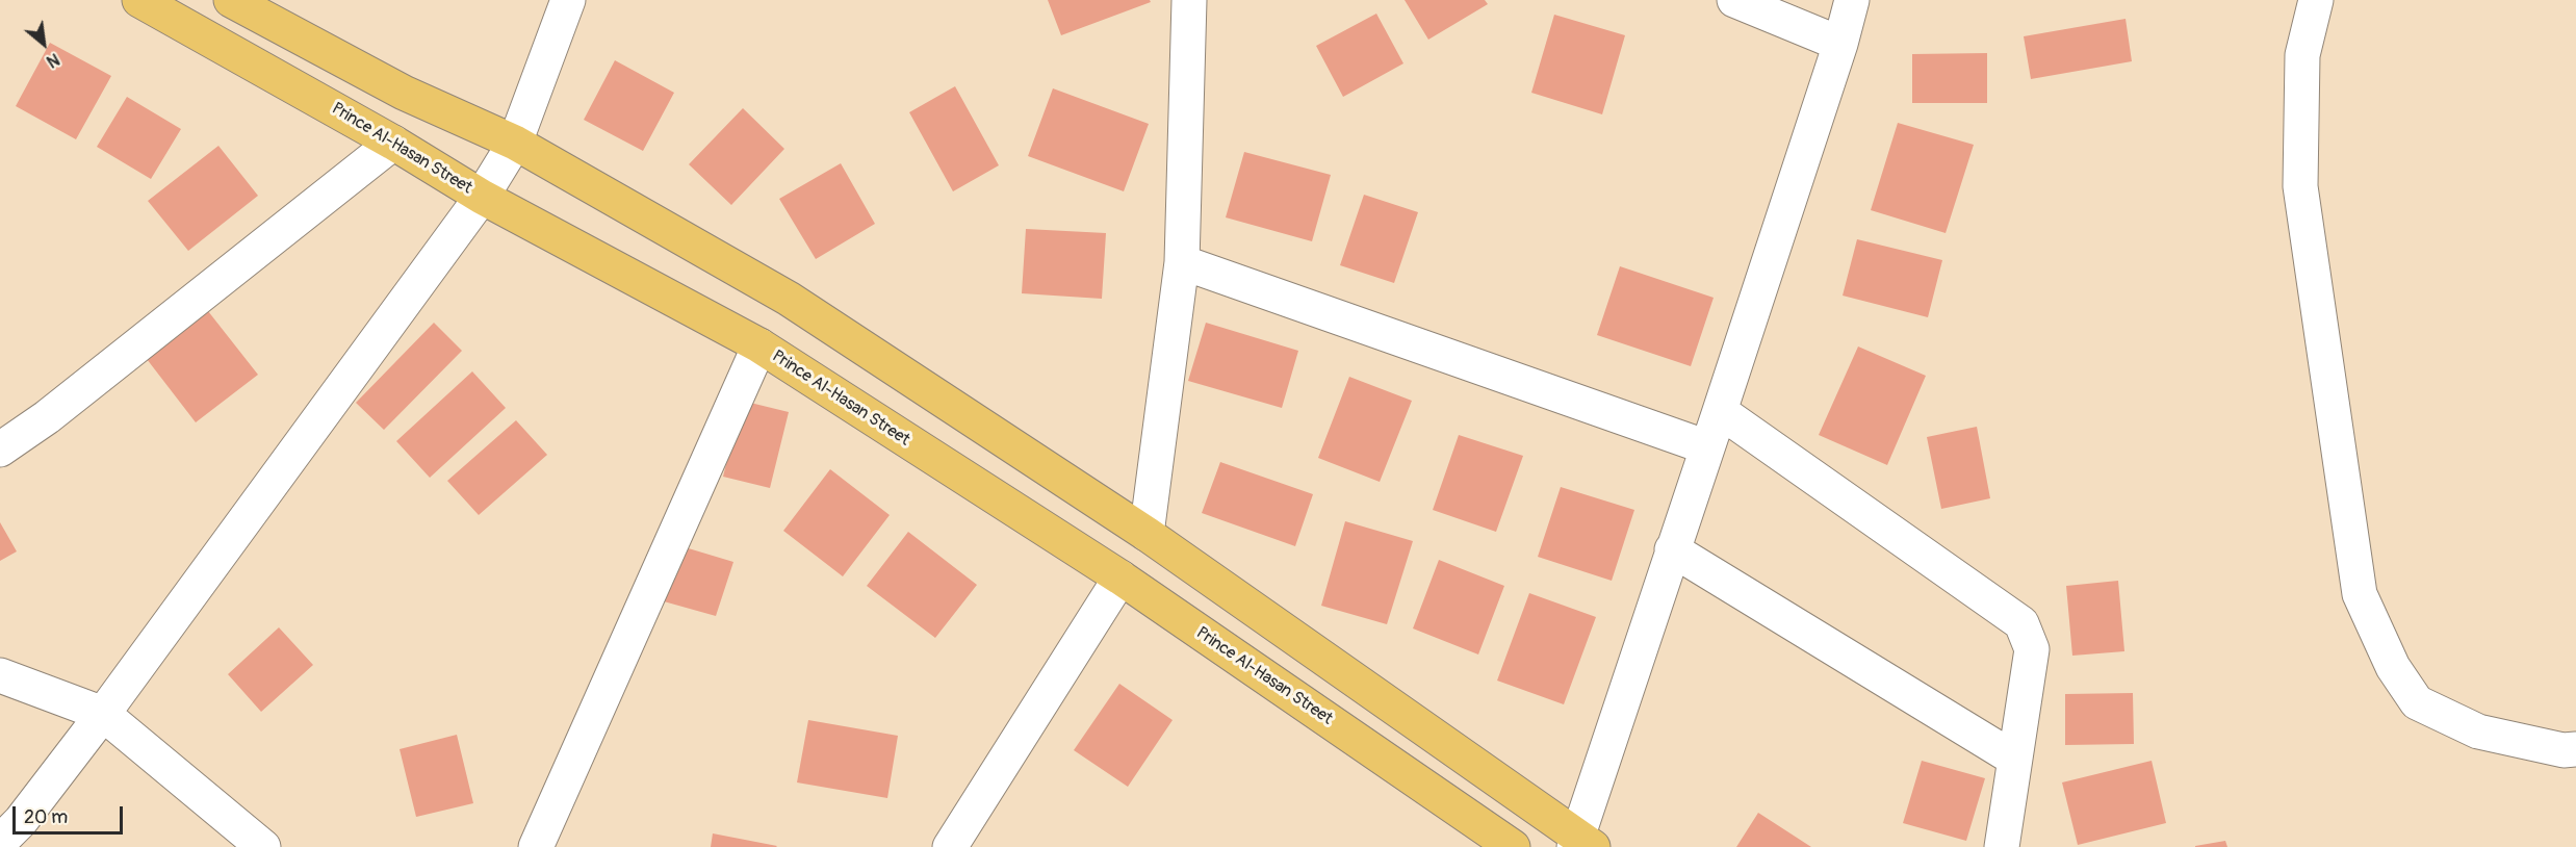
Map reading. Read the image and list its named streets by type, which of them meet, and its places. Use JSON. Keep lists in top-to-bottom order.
{
  "streets": {
    "main road": ["Prince Al-Hasan Street"]
  },
  "scale_bar": "20 m",
  "north": "bottom right"
}
